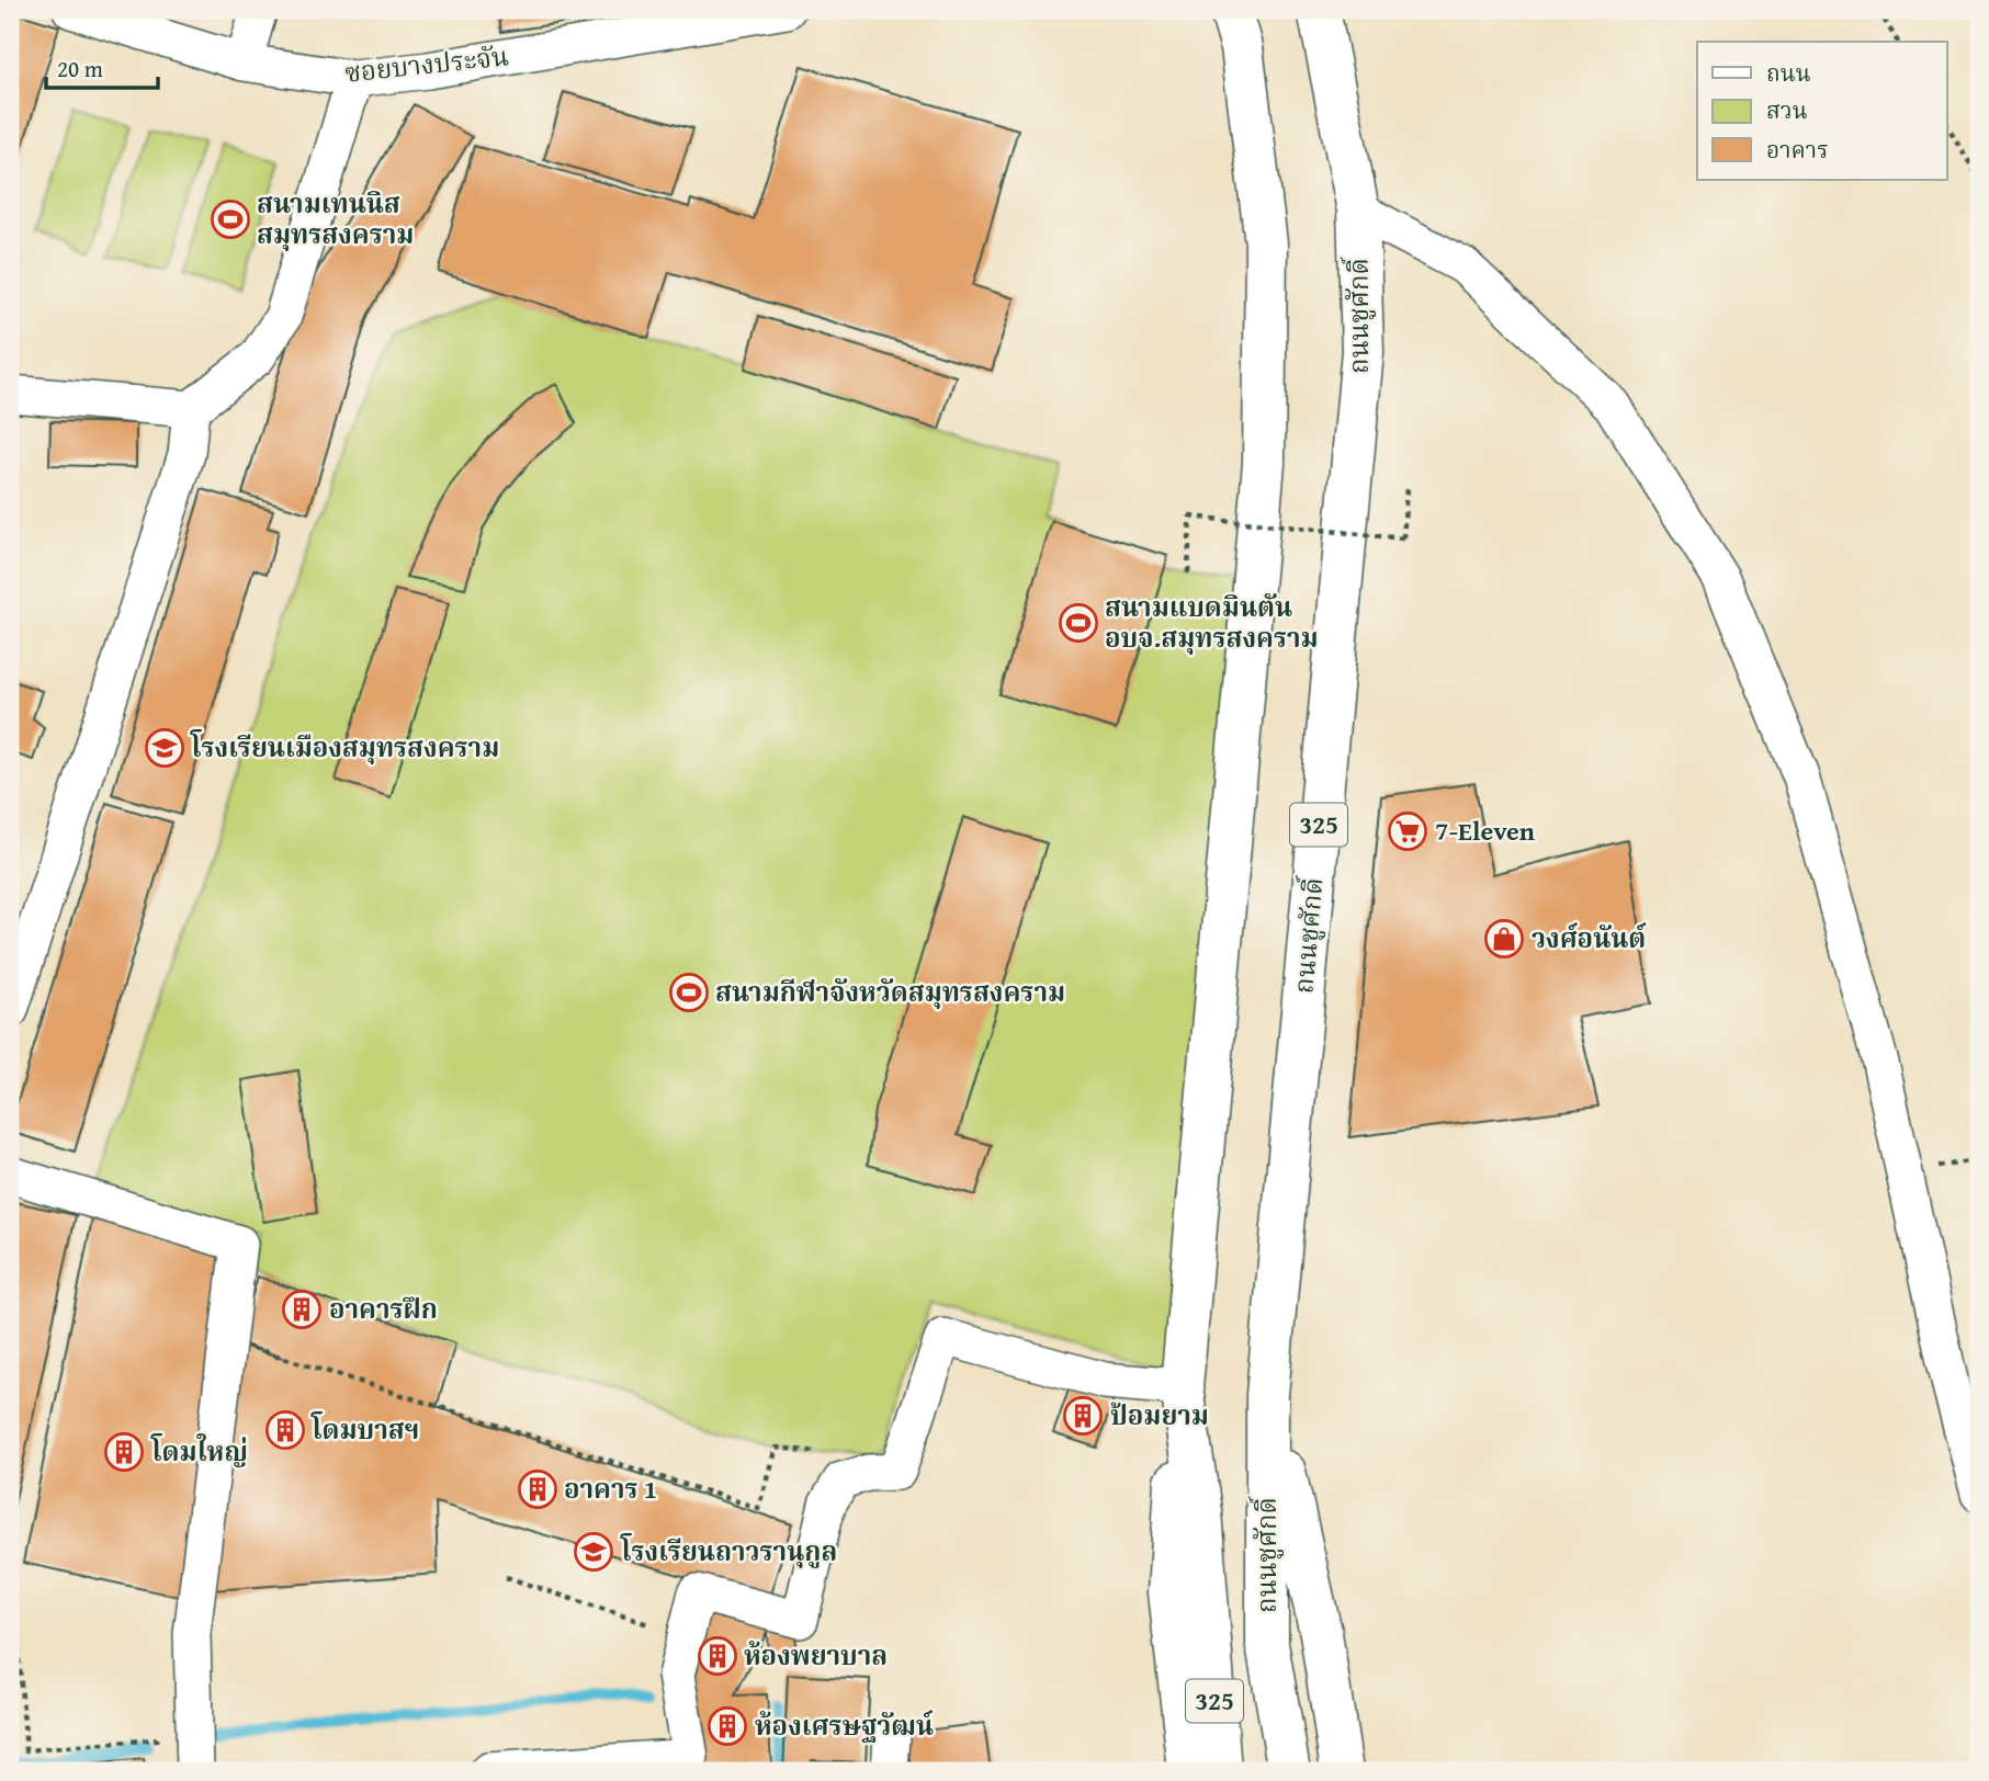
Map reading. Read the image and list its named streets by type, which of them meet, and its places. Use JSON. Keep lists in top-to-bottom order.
{
  "streets": {
    "main road": ["ถนนชูศักดิ์", "325"],
    "street": ["ซอยบางประจัน"]
  },
  "places": {
    "sports": ["สนามเทนนิส สมุทรสงคราม", "สนามแบดมินตัน อบจ.สมุทรสงคราม", "สนามกีฬาจังหวัดสมุทรสงคราม"],
    "school or university": ["โรงเรียนเมืองสมุทรสงคราม", "โรงเรียนถาวรานุกูล"],
    "supermarket": ["7-Eleven"],
    "shop": ["วงศ์อนันต์"],
    "building": [
      "อาคารฝึก",
      "ป้อมยาม",
      "โดมบาสฯ",
      "โดมใหญ่",
      "อาคาร 1",
      "ห้องพยาบาล",
      "ห้องเศรษฐวัฒน์"
    ]
  },
  "legend": ["ถนน", "สวน", "อาคาร"],
  "scale_bar": "20 m"
}
